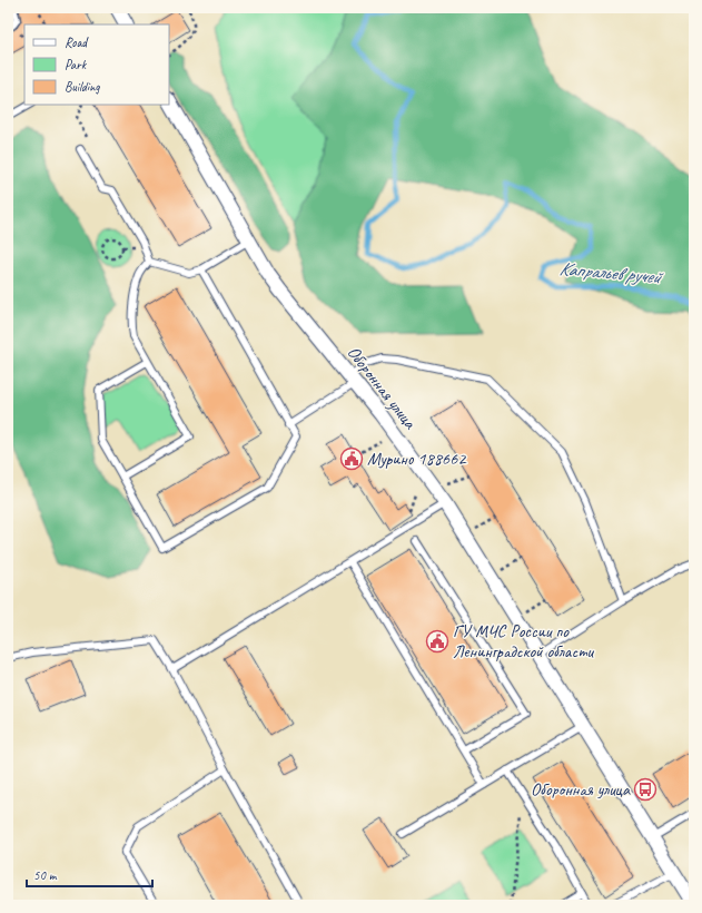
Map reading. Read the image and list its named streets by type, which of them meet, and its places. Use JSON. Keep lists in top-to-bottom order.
{
  "streets": {
    "street": ["Оборонная улица"]
  },
  "water": ["Капральев ручей"],
  "places": {
    "public building": ["Мурино 188662", "ГУ МЧС России по Ленинградской области"],
    "bus stop": ["Оборонная улица"]
  },
  "legend": ["Road", "Park", "Building"],
  "scale_bar": "50 m"
}
